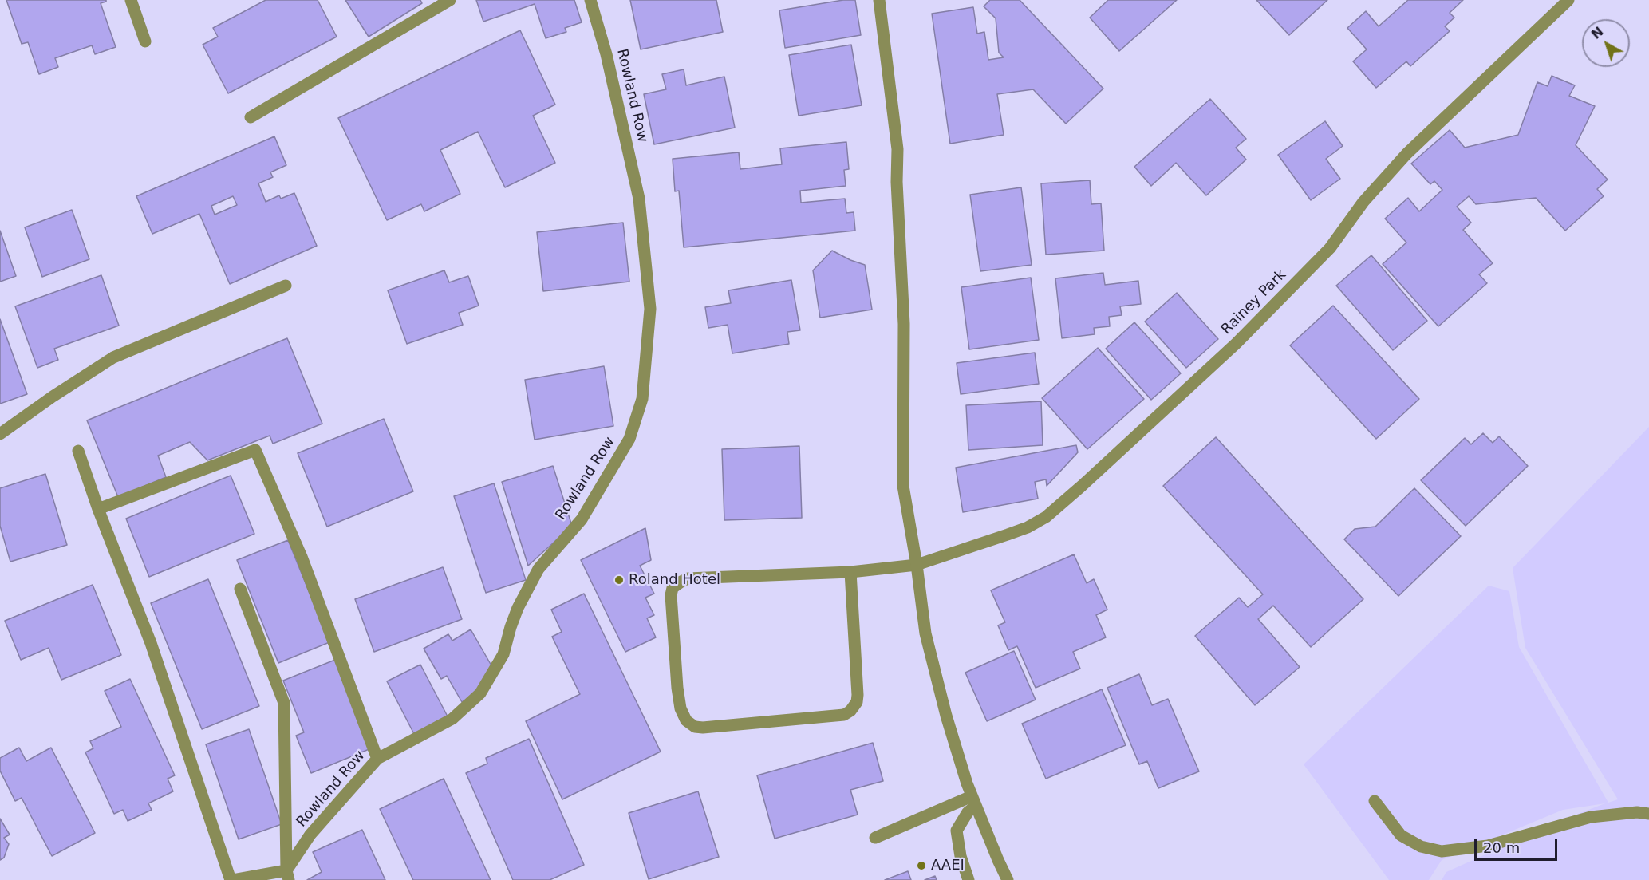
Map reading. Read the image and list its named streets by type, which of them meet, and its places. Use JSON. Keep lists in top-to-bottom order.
{
  "streets": {
    "street": ["Rowland Row", "Rainey Park"]
  },
  "places": ["Roland Hotel", "AAEI"],
  "scale_bar": "20 m",
  "north": "top left"
}
